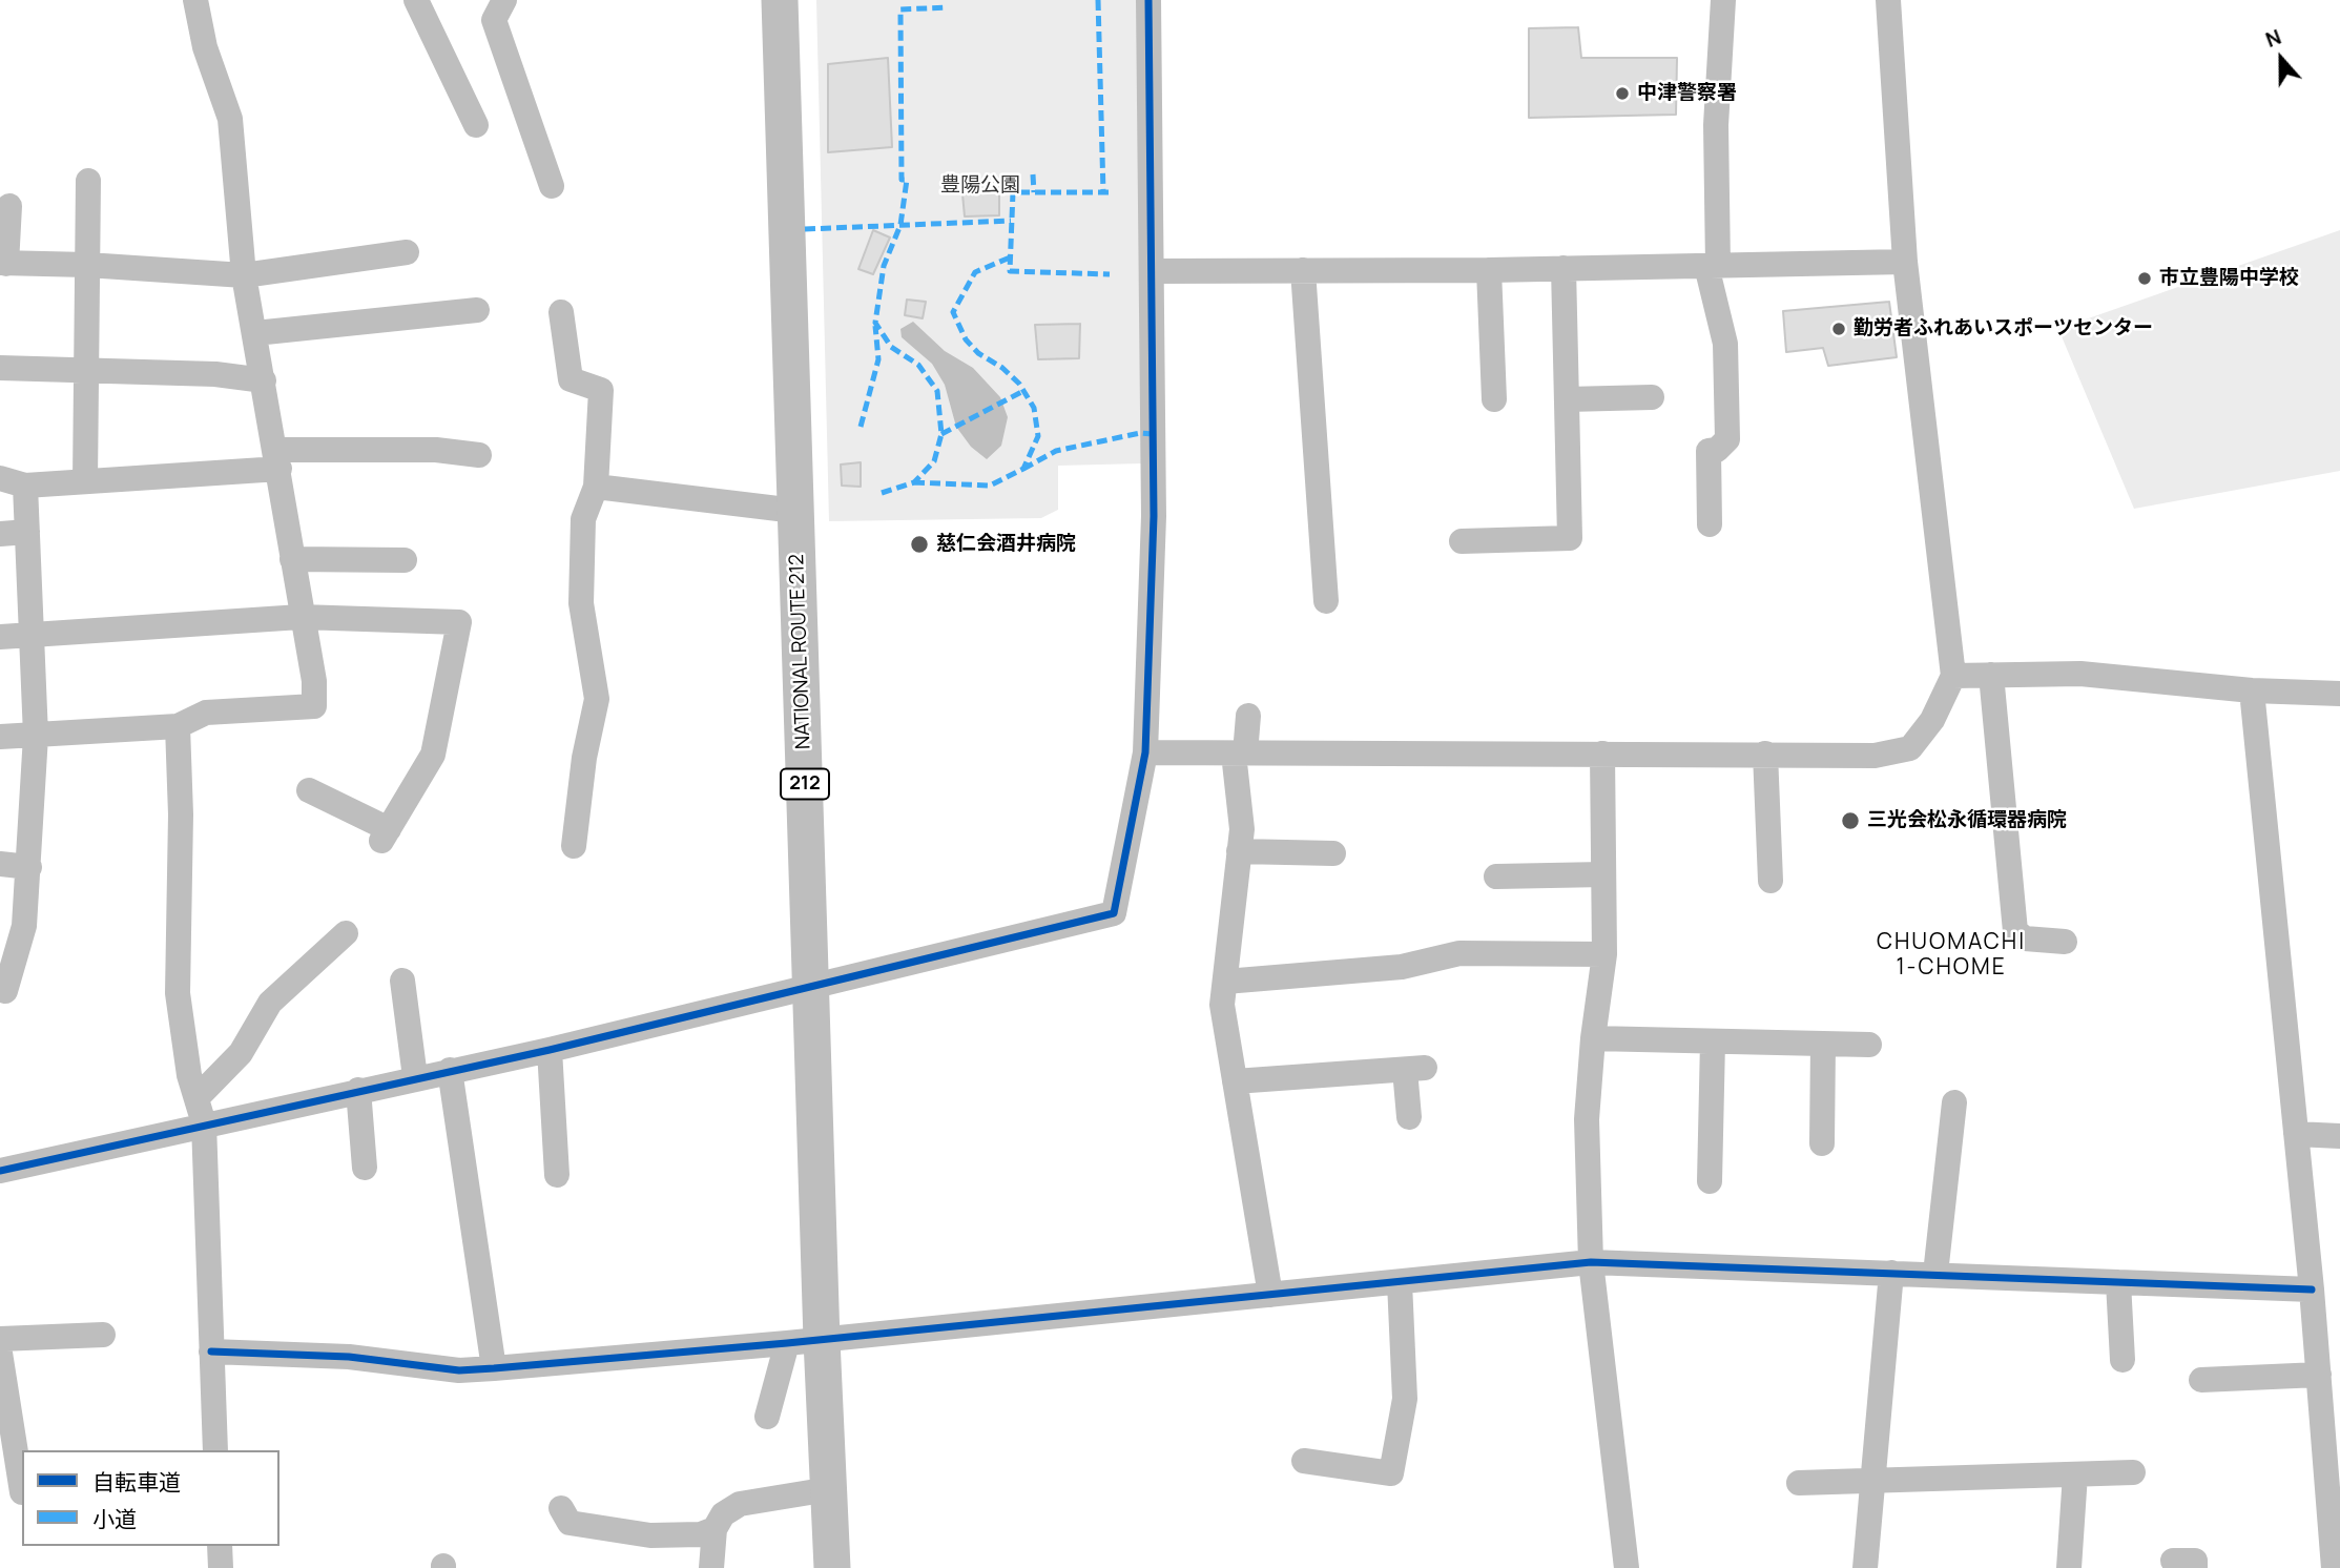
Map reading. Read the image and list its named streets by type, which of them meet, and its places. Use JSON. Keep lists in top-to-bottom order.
{
  "streets": {
    "highway": ["NATIONAL ROUTE 212", "212"]
  },
  "districts": ["CHUOMACHI 1-CHOME"],
  "parks": ["豊陽公園"],
  "places": [
    "中津警察署",
    "市立豊陽中学校",
    "勤労者ふれあいスポーツセンター",
    "慈仁会酒井病院",
    "三光会松永循環器病院"
  ],
  "legend": ["自転車道", "小道"],
  "north": "top"
}
